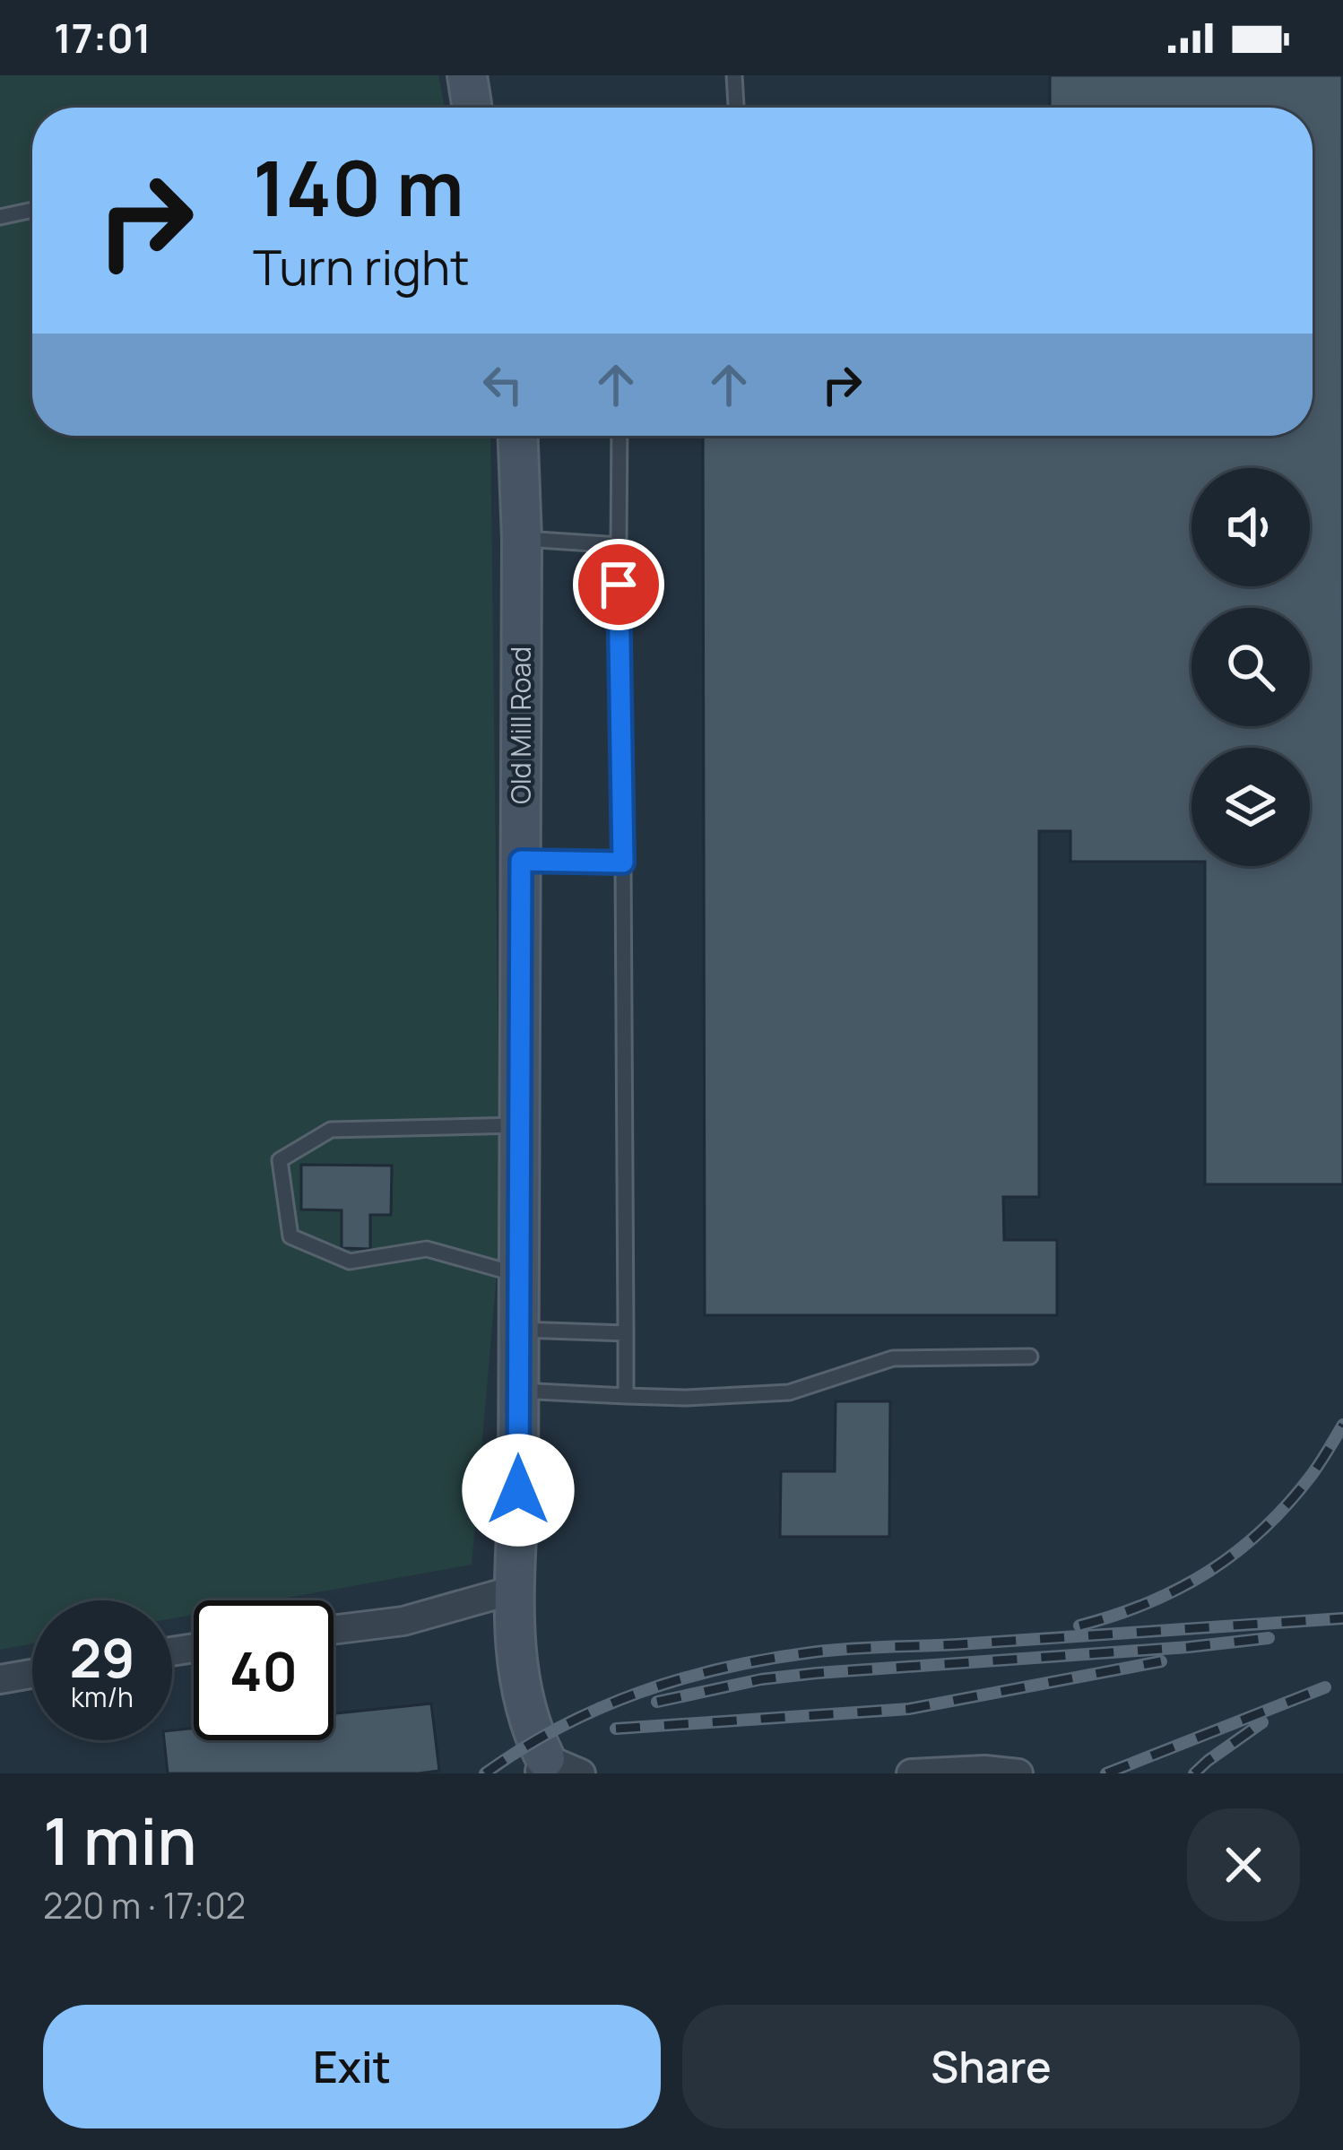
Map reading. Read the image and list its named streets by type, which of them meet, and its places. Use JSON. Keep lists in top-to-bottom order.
{
  "streets": {
    "street": ["Old Mill Road"]
  },
  "page": {
    "status": "17:01",
    "turn": ["140 m", "Turn right"],
    "speed": "29 km/h",
    "limit": "40",
    "heading": ["1 min", "220 m · 17:02"],
    "buttons": ["Exit", "Share"]
  }
}
